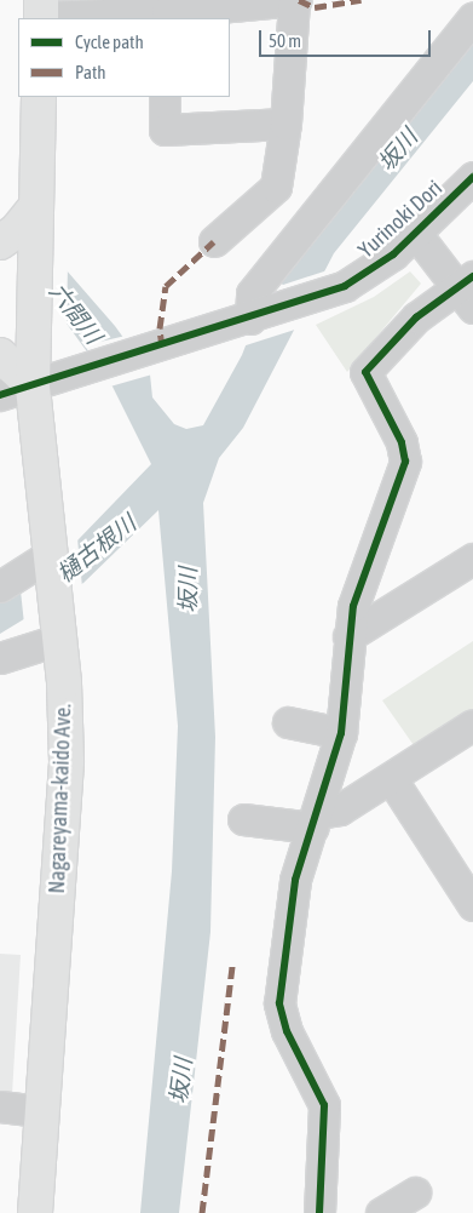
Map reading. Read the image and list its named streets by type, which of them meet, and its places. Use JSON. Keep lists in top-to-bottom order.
{
  "streets": {
    "main road": ["Nagareyama-kaido Ave."],
    "street": ["Yurinoki Dori"]
  },
  "crossings": [
    ["Yurinoki Dori", "Nagareyama-kaido Ave."]
  ],
  "water": ["坂川", "六間川", "樋古根川"],
  "legend": ["Cycle path", "Path"],
  "scale_bar": "50 m"
}
